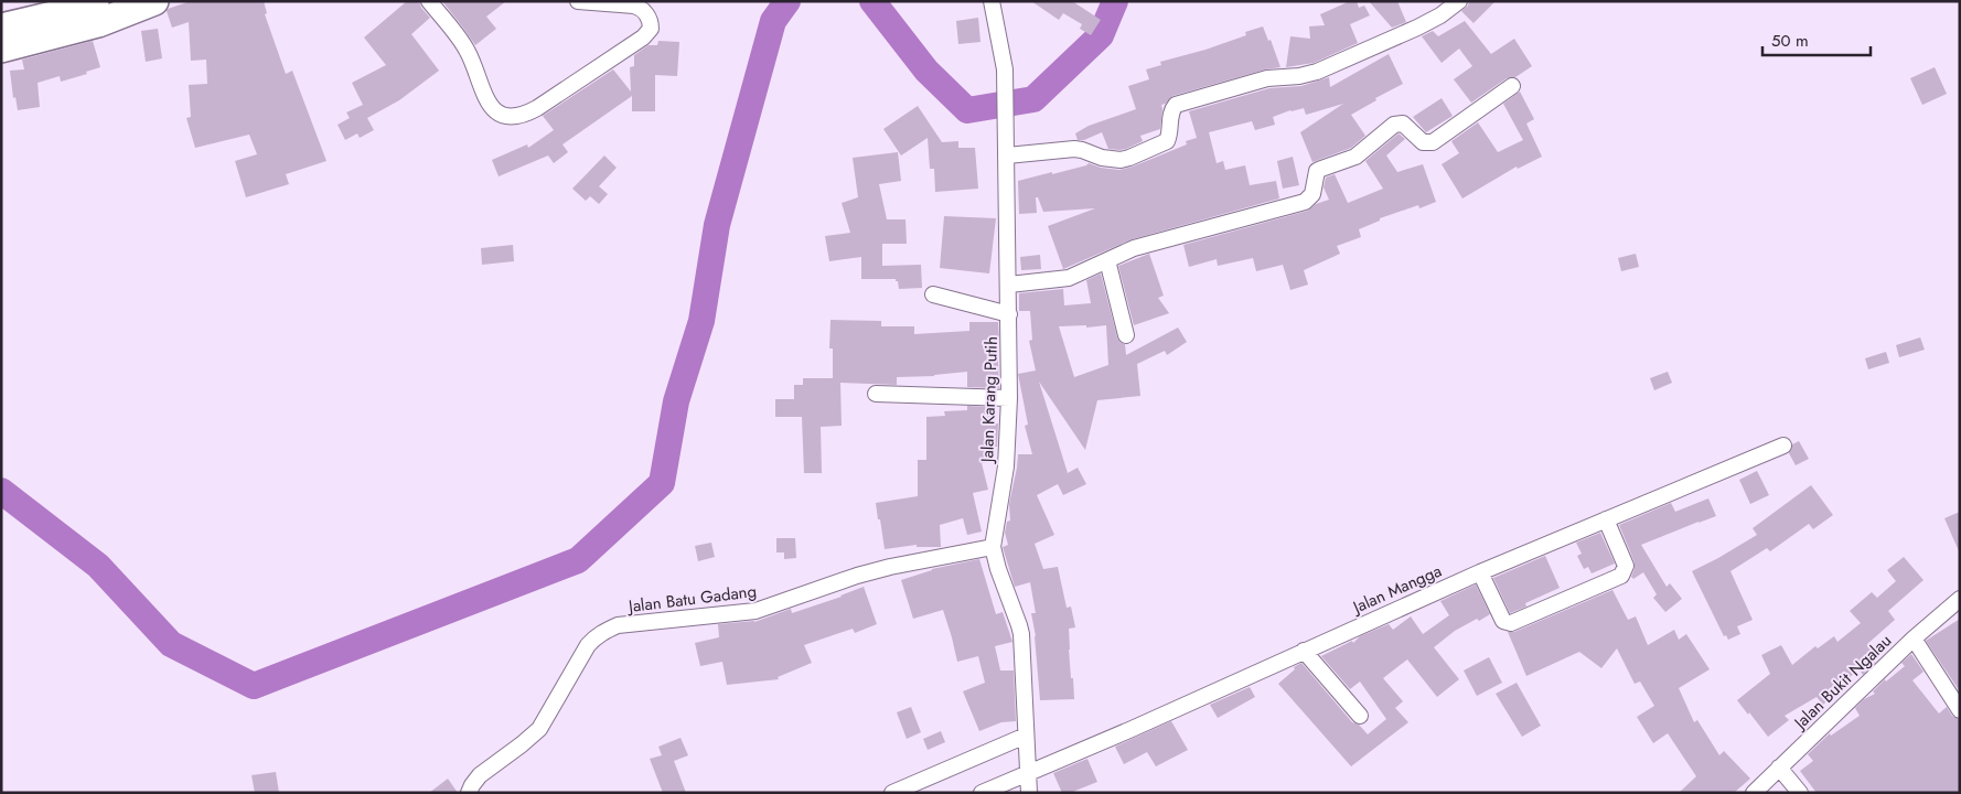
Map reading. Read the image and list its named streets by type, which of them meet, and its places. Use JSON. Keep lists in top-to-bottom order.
{
  "streets": {
    "street": [
      "Jalan Karang Putih",
      "Jalan Mangga",
      "Jalan Batu Gadang",
      "Jalan Bukit Ngalau"
    ]
  },
  "crossings": [
    ["Jalan Karang Putih", "Jalan Mangga"],
    ["Jalan Karang Putih", "Jalan Batu Gadang"]
  ],
  "scale_bar": "50 m"
}
